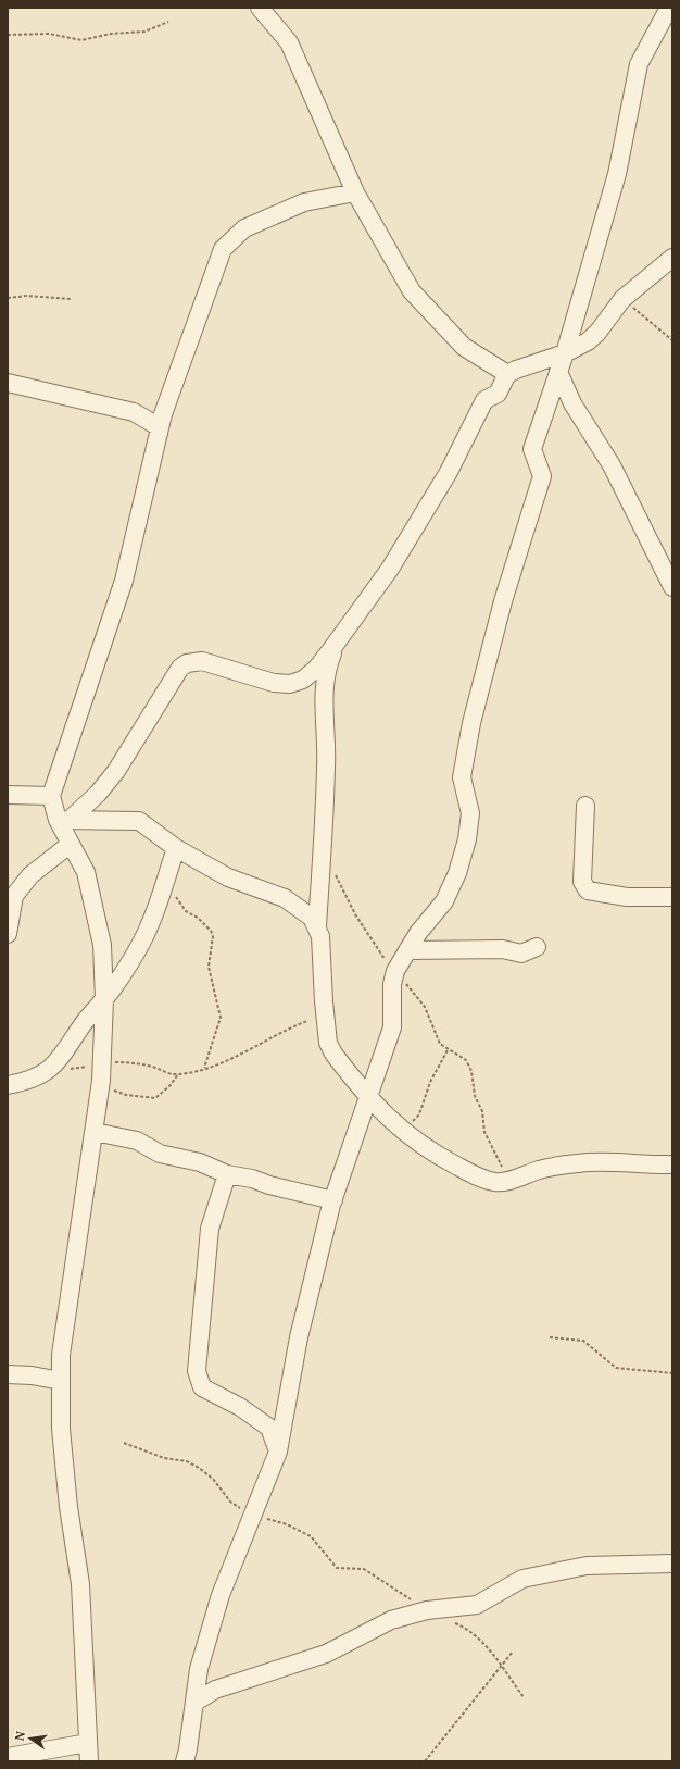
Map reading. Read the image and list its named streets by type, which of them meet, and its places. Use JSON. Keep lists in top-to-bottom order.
{
  "north": "left"
}
